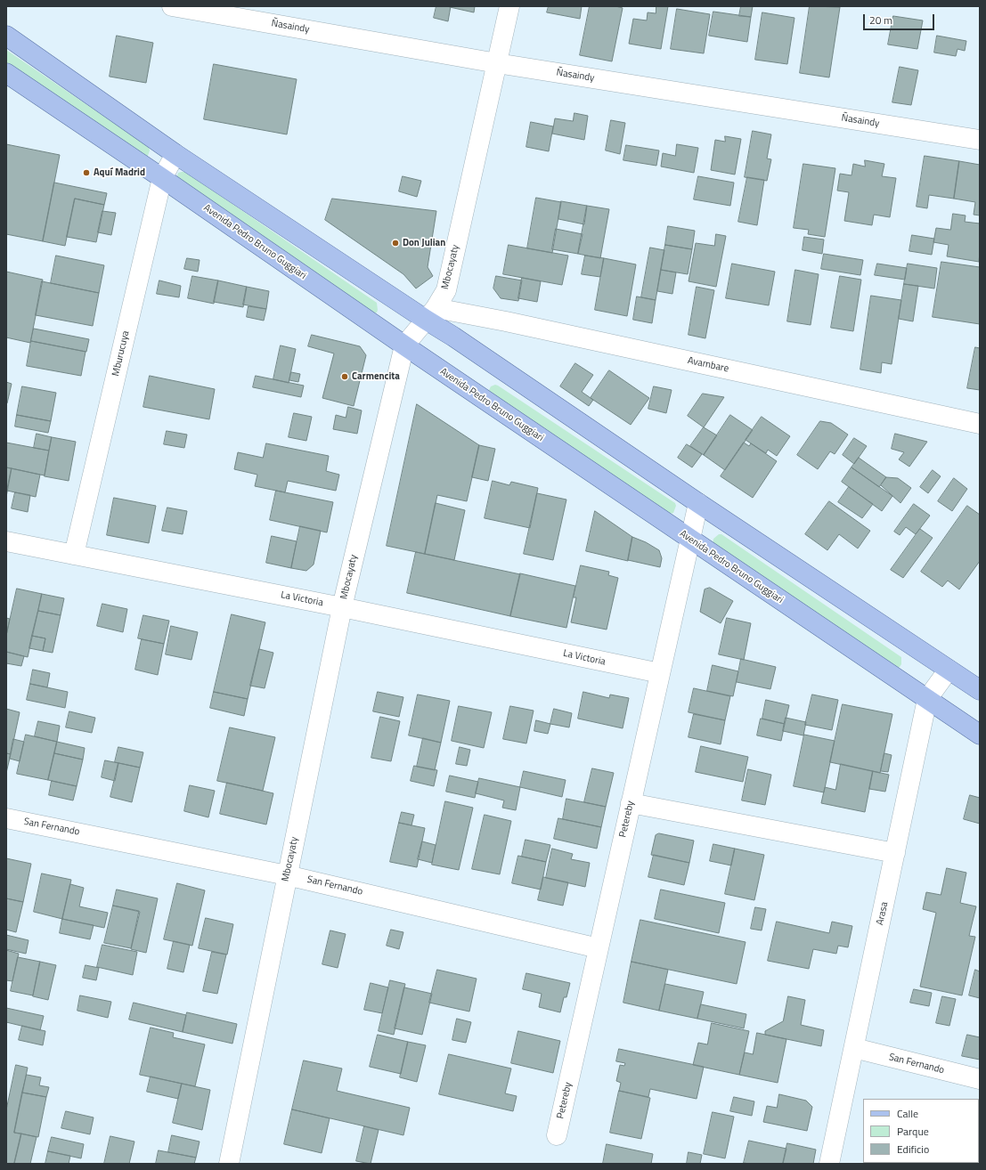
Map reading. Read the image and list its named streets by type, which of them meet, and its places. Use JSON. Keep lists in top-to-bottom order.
{
  "streets": {
    "main road": ["Avenida Pedro Bruno Guggiari"],
    "street": [
      "Ñasaindy",
      "Mbocayaty",
      "Mburucuya",
      "Avambare",
      "La Victoria",
      "Petereby",
      "San Fernando",
      "Arasa"
    ]
  },
  "crossings": [
    ["Ñasaindy", "Mbocayaty"],
    ["Avenida Pedro Bruno Guggiari", "Mbocayaty"],
    ["Avenida Pedro Bruno Guggiari", "Mburucuya"],
    ["Avenida Pedro Bruno Guggiari", "Petereby"],
    ["Avenida Pedro Bruno Guggiari", "Arasa"],
    ["Mbocayaty", "Avambare"],
    ["Mbocayaty", "La Victoria"],
    ["Mbocayaty", "San Fernando"],
    ["Mburucuya", "La Victoria"],
    ["La Victoria", "Petereby"],
    ["Petereby", "San Fernando"],
    ["San Fernando", "Arasa"]
  ],
  "places": ["Aquí Madrid", "Don Julian", "Carmencita"],
  "legend": ["Calle", "Parque", "Edificio"],
  "scale_bar": "20 m"
}
